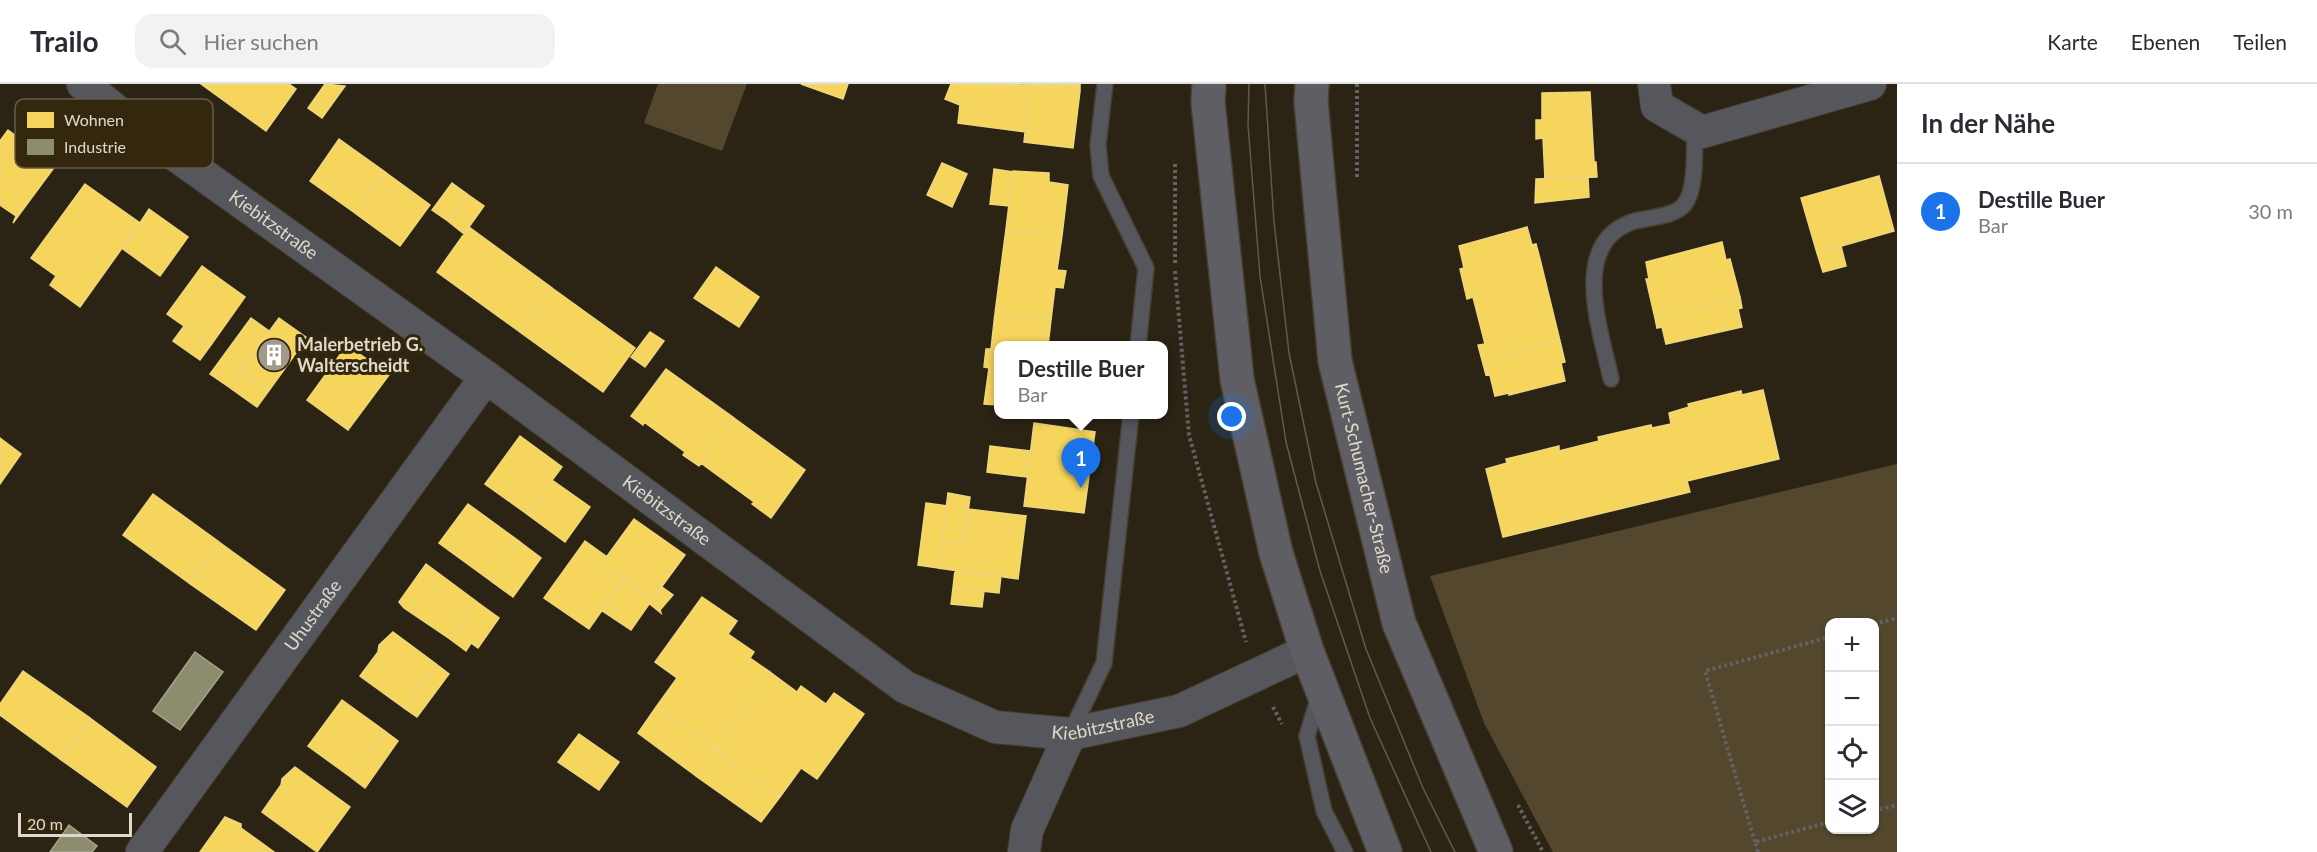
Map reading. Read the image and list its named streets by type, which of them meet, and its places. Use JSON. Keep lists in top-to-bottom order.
{
  "streets": {
    "main road": ["Kurt-Schumacher-Straße"],
    "street": ["Kiebitzstraße", "Uhustraße"]
  },
  "crossings": [
    ["Kiebitzstraße", "Uhustraße"]
  ],
  "places": {
    "building": ["Malerbetrieb G. Walterscheidt"]
  },
  "legend": ["Wohnen", "Industrie"],
  "scale_bar": "20 m",
  "page": {
    "header": "Trailo",
    "search": "Hier suchen",
    "nav": ["Karte", "Ebenen", "Teilen"],
    "heading": "In der Nähe",
    "list": [
      {
        "mark": "1",
        "name": "Destille Buer",
        "note": "Bar",
        "value": "30 m"
      }
    ],
    "popup": ["Destille Buer", "Bar"],
    "pins": "1",
    "map_buttons": ["+", "−"],
    "scale": "20 m"
  }
}
